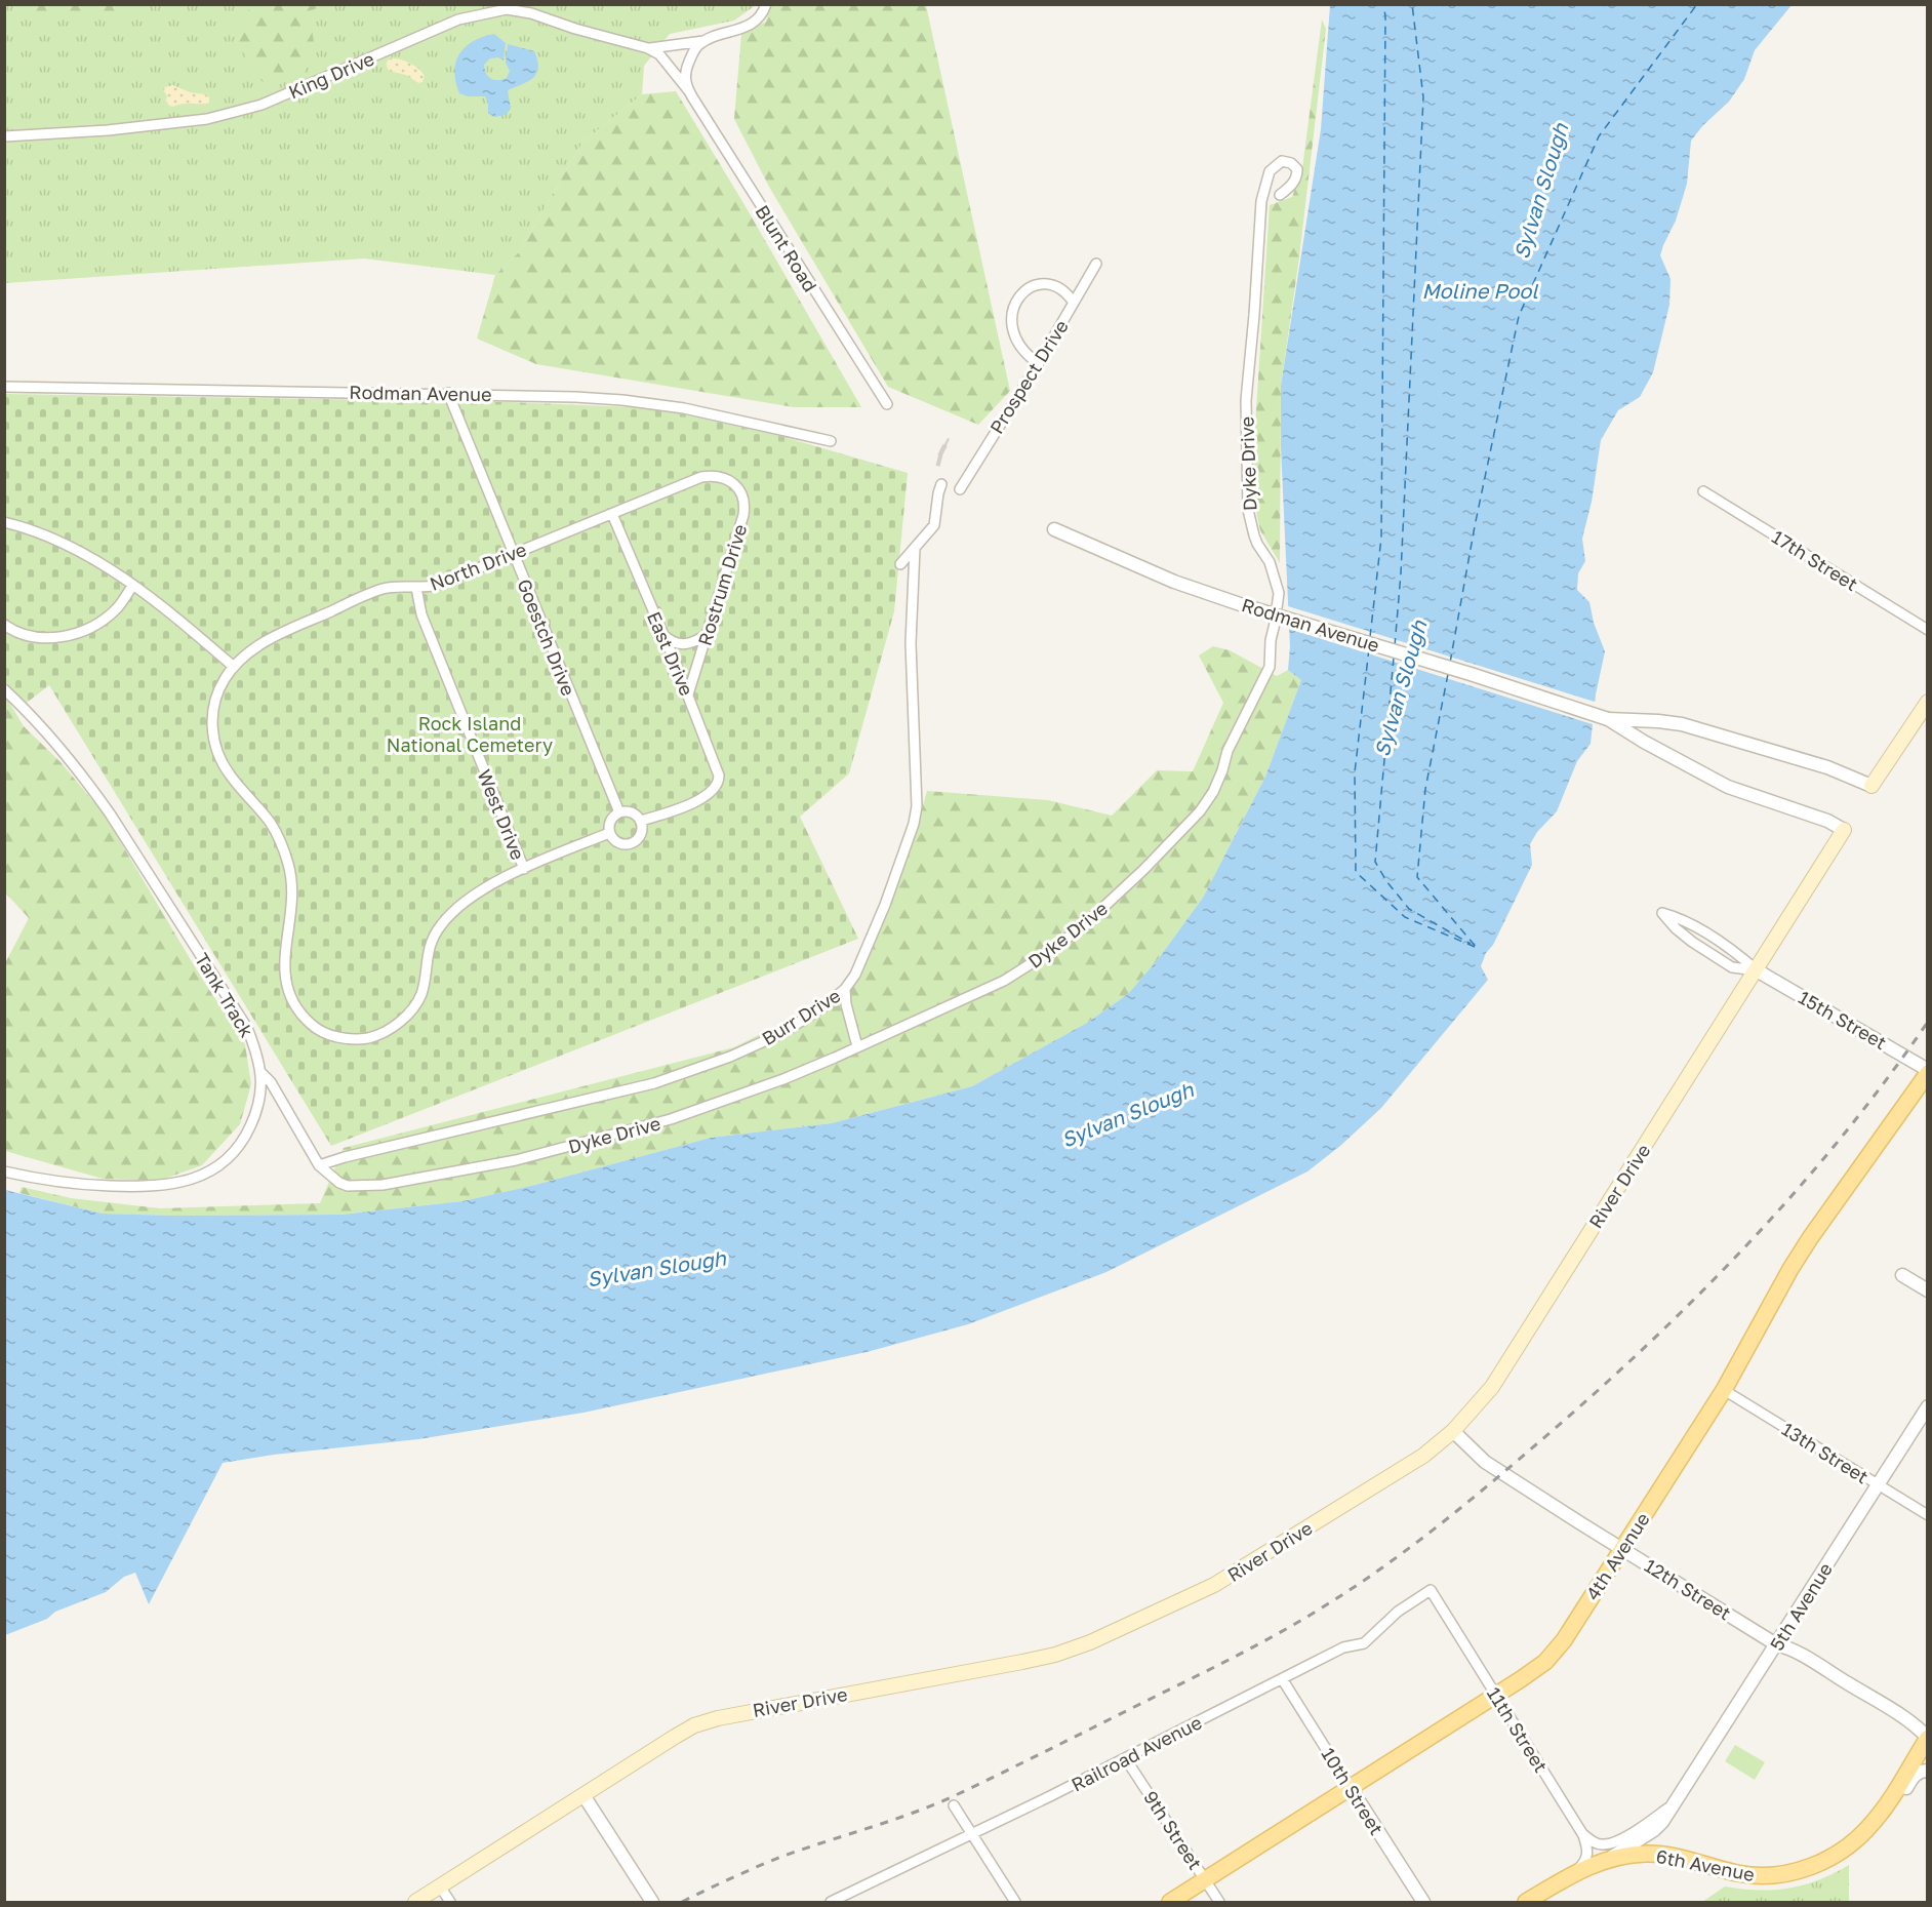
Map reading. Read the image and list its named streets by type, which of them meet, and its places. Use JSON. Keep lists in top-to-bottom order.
{
  "streets": {
    "main road": [
      "River Drive",
      "4th Avenue",
      "5th Avenue",
      "6th Avenue"
    ],
    "street": [
      "King Drive",
      "Blunt Road",
      "Prospect Drive",
      "Rodman Avenue",
      "Dyke Drive",
      "17th Street",
      "North Drive",
      "Rostrum Drive",
      "Goestch Drive",
      "East Drive",
      "West Drive",
      "Tank Track",
      "Burr Drive",
      "15th Street",
      "13th Street",
      "12th Street",
      "11th Street",
      "Railroad Avenue",
      "10th Street",
      "9th Street"
    ]
  },
  "crossings": [
    ["King Drive", "Blunt Road"],
    ["Rodman Avenue", "Goestch Drive"],
    ["Dyke Drive", "Tank Track"],
    ["Dyke Drive", "Burr Drive"],
    ["North Drive", "Rostrum Drive"],
    ["North Drive", "Goestch Drive"],
    ["North Drive", "East Drive"],
    ["North Drive", "West Drive"],
    ["Rostrum Drive", "East Drive"],
    ["Goestch Drive", "East Drive"],
    ["15th Street", "River Drive"],
    ["15th Street", "4th Avenue"],
    ["River Drive", "12th Street"],
    ["13th Street", "4th Avenue"],
    ["13th Street", "5th Avenue"],
    ["4th Avenue", "12th Street"],
    ["4th Avenue", "11th Street"],
    ["4th Avenue", "10th Street"],
    ["4th Avenue", "9th Street"],
    ["12th Street", "5th Avenue"],
    ["12th Street", "6th Avenue"],
    ["5th Avenue", "11th Street"],
    ["5th Avenue", "6th Avenue"],
    ["11th Street", "Railroad Avenue"],
    ["Railroad Avenue", "10th Street"],
    ["Railroad Avenue", "9th Street"]
  ],
  "water": ["Sylvan Slough", "Moline Pool"],
  "parks": ["Rock Island National Cemetery"]
}
